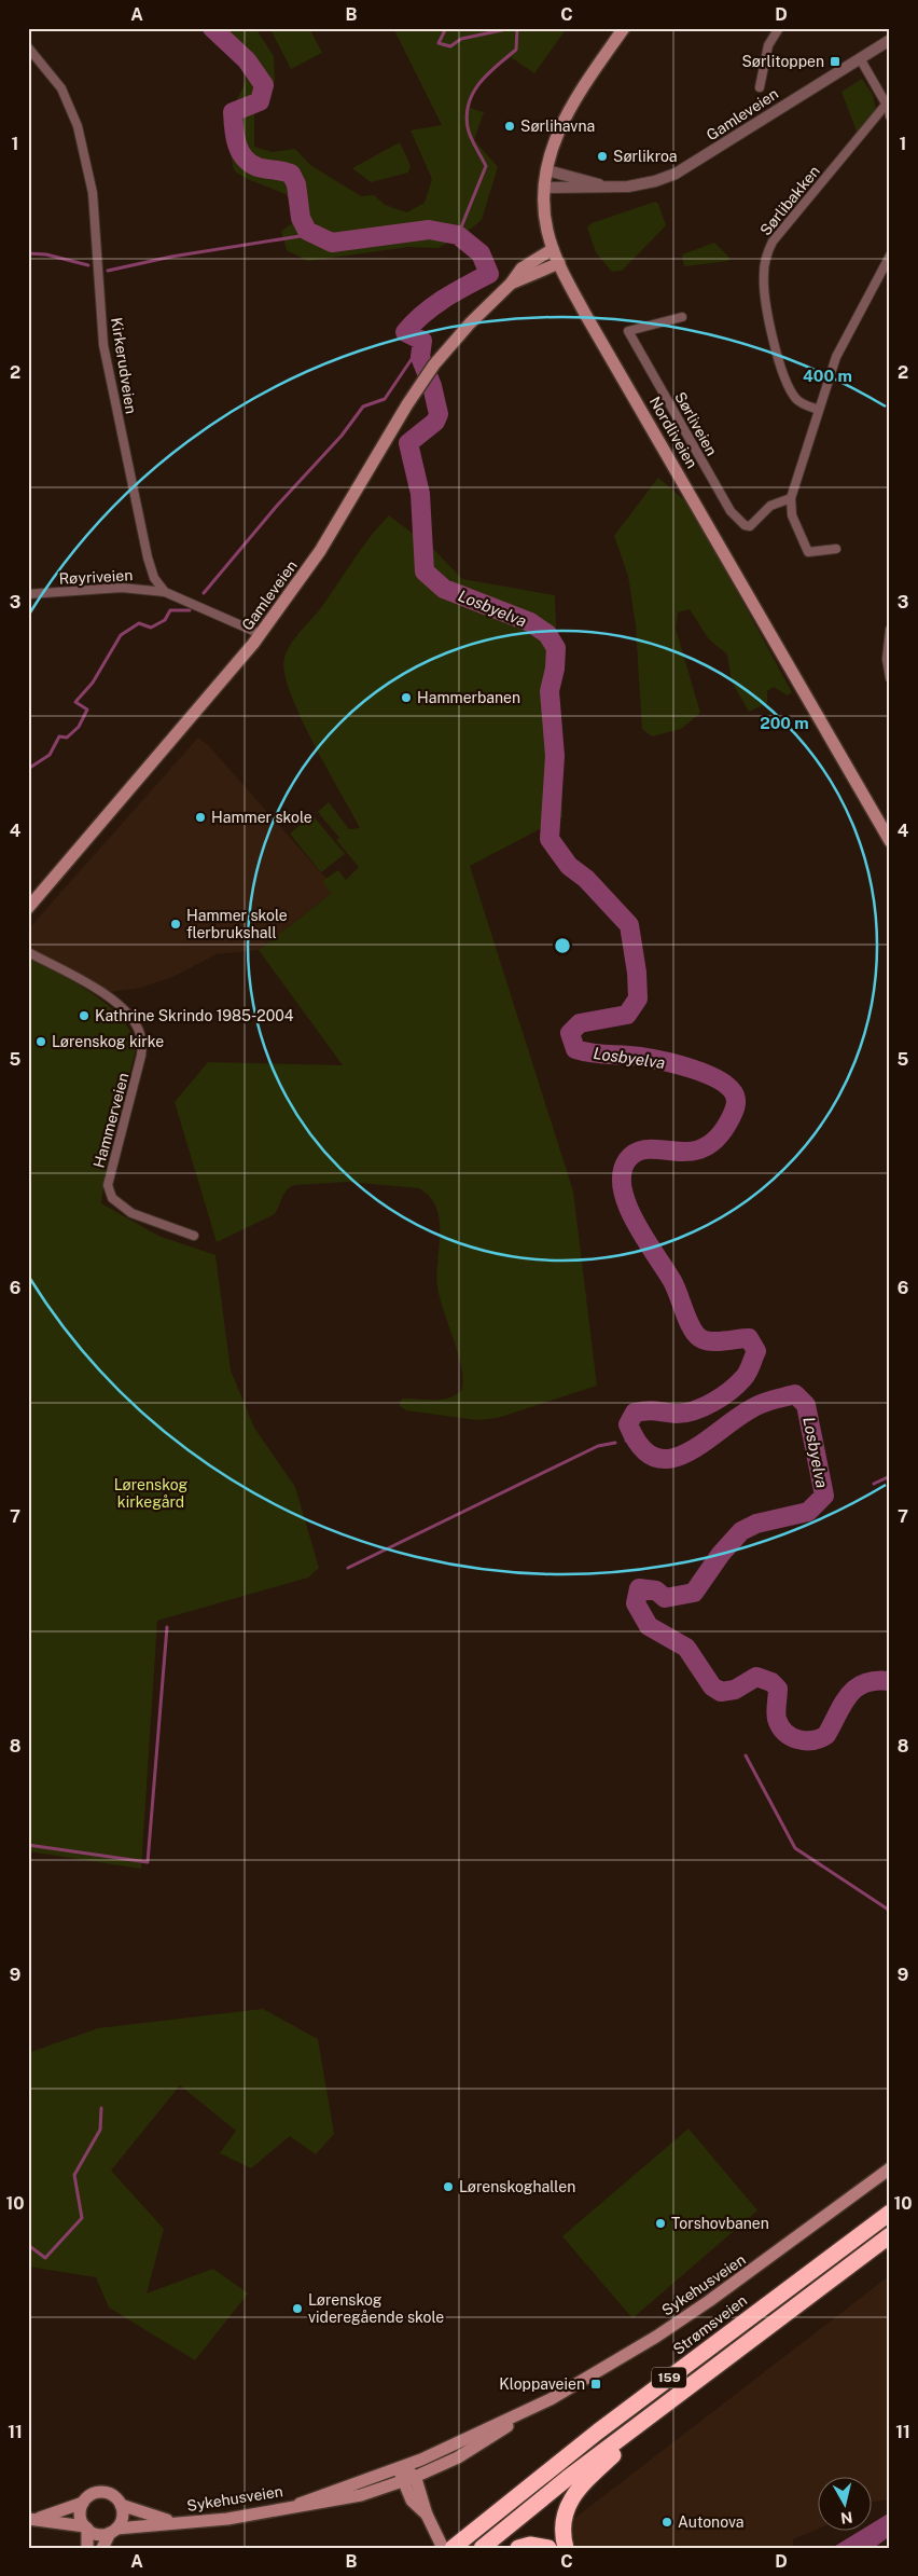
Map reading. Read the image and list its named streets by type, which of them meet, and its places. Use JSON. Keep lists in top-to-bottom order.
{
  "streets": {
    "highway": ["Strømsveien", "159"],
    "main road": ["Gamleveien", "Nordliveien", "Sykehusveien"],
    "street": [
      "Sørlibakken",
      "Kirkerudveien",
      "Sørliveien",
      "Røyriveien",
      "Hammerveien"
    ]
  },
  "crossings": [
    ["Gamleveien", "Nordliveien"],
    ["Kirkerudveien", "Røyriveien"]
  ],
  "water": ["Losbyelva"],
  "parks": ["Lørenskog kirkegård"],
  "places": {
    "transit": ["Sørlitoppen", "Kloppaveien"],
    "other": [
      "Sørlihavna",
      "Sørlikroa",
      "Hammerbanen",
      "Hammer skole",
      "Hammer skole flerbrukshall",
      "Kathrine Skrindo 1985-2004",
      "Lørenskog kirke",
      "Lørenskoghallen",
      "Torshovbanen",
      "Lørenskog videregående skole",
      "Autonova"
    ]
  },
  "north": "bottom",
  "grid": {
    "columns": [
      "A",
      "B",
      "C",
      "D"
    ],
    "rows": [
      "1",
      "2",
      "3",
      "4",
      "5",
      "6",
      "7",
      "8",
      "9",
      "10",
      "11"
    ]
  },
  "rings": ["400 m", "200 m"]
}
